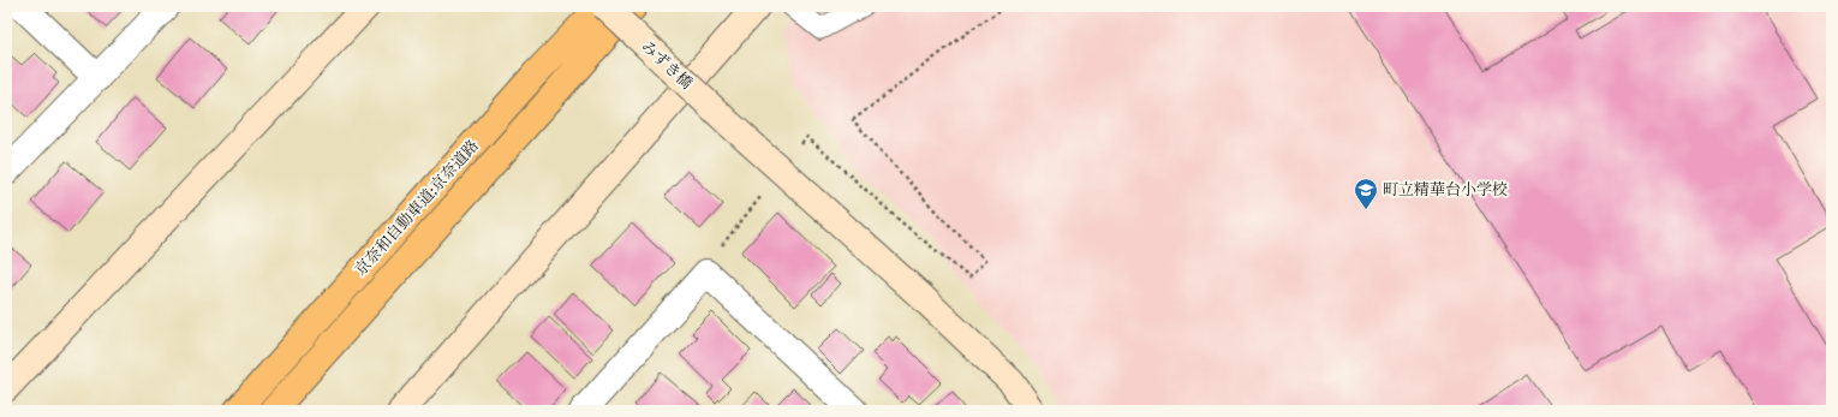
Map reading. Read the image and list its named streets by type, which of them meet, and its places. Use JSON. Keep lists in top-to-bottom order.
{
  "streets": {
    "highway": ["京奈和自動車道;京奈道路"],
    "street": ["みずき橋"]
  },
  "crossings": [
    ["みずき橋", "京奈和自動車道;京奈道路"]
  ],
  "places": {
    "school or university": ["町立精華台小学校"]
  }
}
